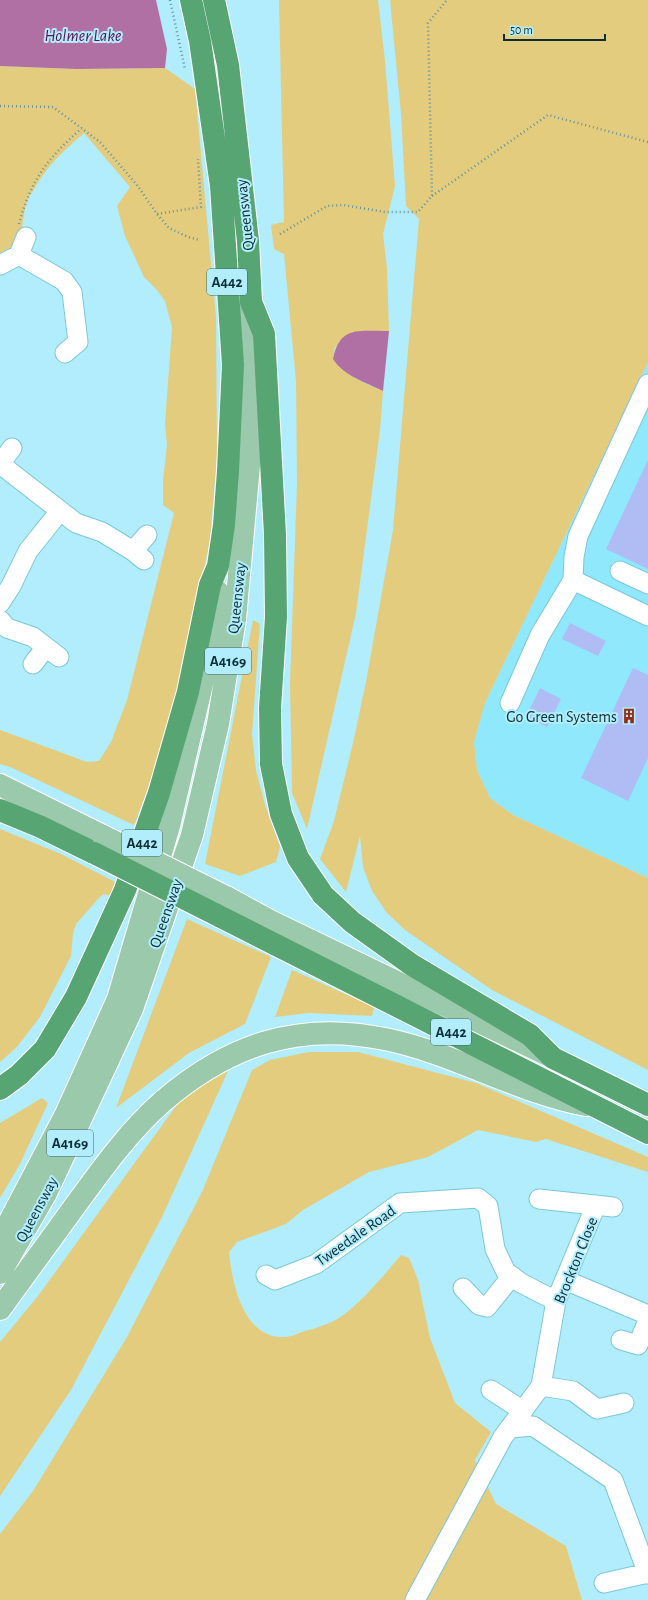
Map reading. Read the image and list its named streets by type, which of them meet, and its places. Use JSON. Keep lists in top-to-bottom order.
{
  "streets": {
    "highway": ["Queensway", "A442"],
    "main road": ["A4169"],
    "street": ["Tweedale Road", "Brockton Close"]
  },
  "crossings": [
    ["Queensway", "A442"],
    ["Tweedale Road", "Brockton Close"]
  ],
  "water": ["Holmer Lake"],
  "places": {
    "building": ["Go Green Systems"]
  },
  "scale_bar": "50 m"
}
